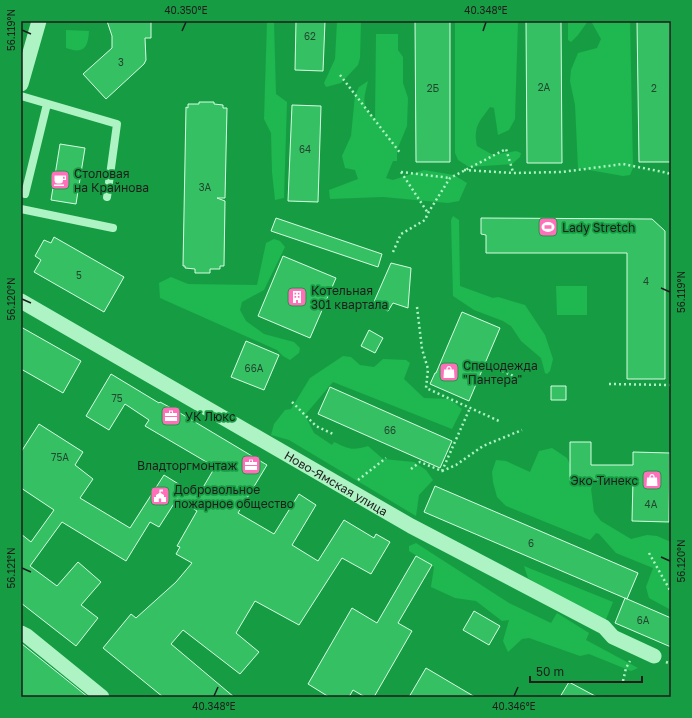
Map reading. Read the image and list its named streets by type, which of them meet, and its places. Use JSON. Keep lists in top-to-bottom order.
{
  "streets": {
    "street": ["Ново-Ямская улица"]
  },
  "places": {
    "cafe": ["Столовая на Крайнова"],
    "sports": ["Lady Stretch"],
    "building": ["Котельная 301 квартала"],
    "shop": ["Спецодежда \"Пантера\"", "Эко-Тинекс"],
    "office": ["УК Люкс", "Владторгмонтаж"],
    "public building": ["Добровольное пожарное общество"]
  },
  "house_numbers": [
    "62",
    "3",
    "2А",
    "2Б",
    "2",
    "64",
    "3А",
    "5",
    "4",
    "66А",
    "75",
    "66",
    "75А",
    "4А",
    "6",
    "6А"
  ],
  "scale_bar": "50 m",
  "coordinates": [
    "40.350°E",
    "40.348°E",
    "56.119°N",
    "56.120°N",
    "56.121°N",
    "40.346°E"
  ]
}
